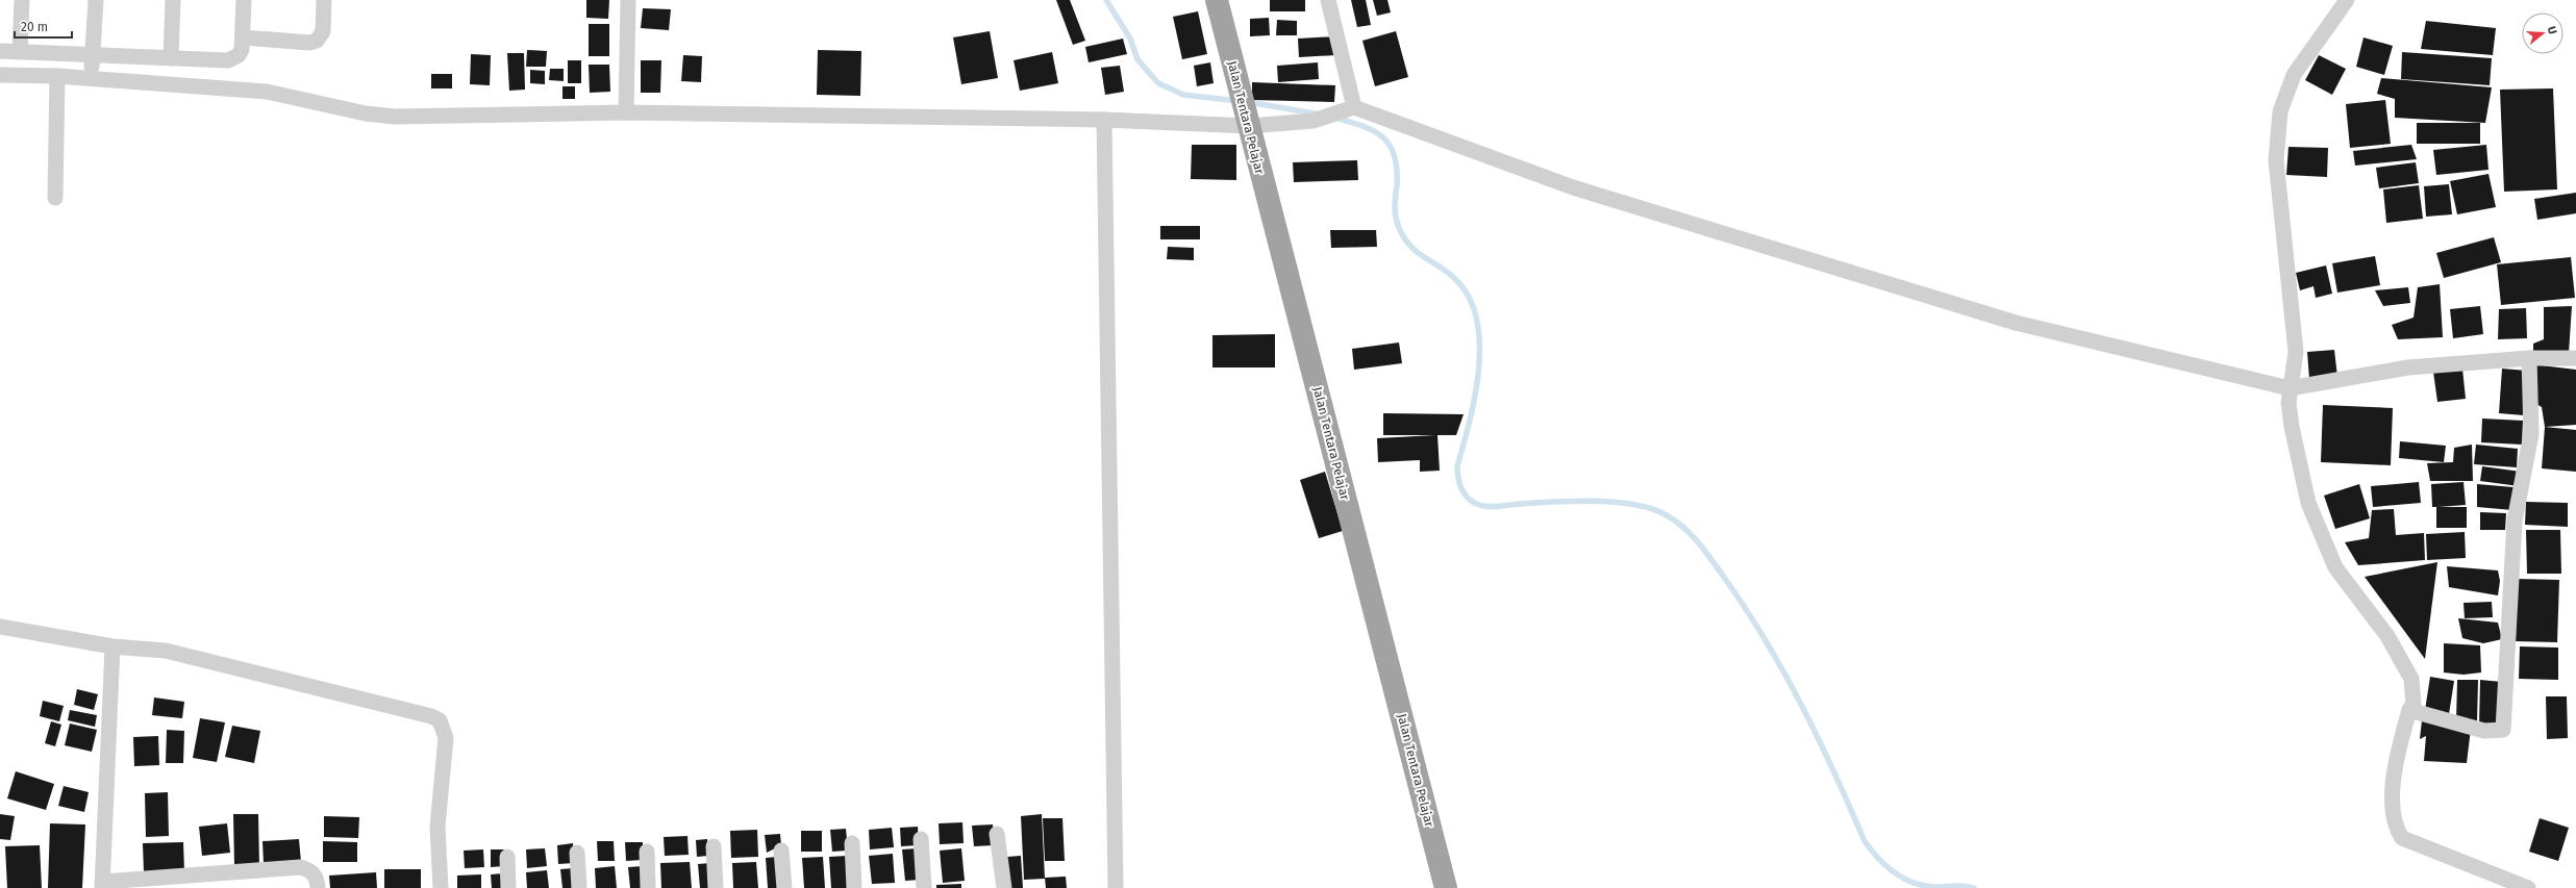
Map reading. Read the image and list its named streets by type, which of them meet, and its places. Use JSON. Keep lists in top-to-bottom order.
{
  "streets": {
    "highway": ["Jalan Tentara Pelajar"]
  },
  "scale_bar": "20 m",
  "north": "right"
}
